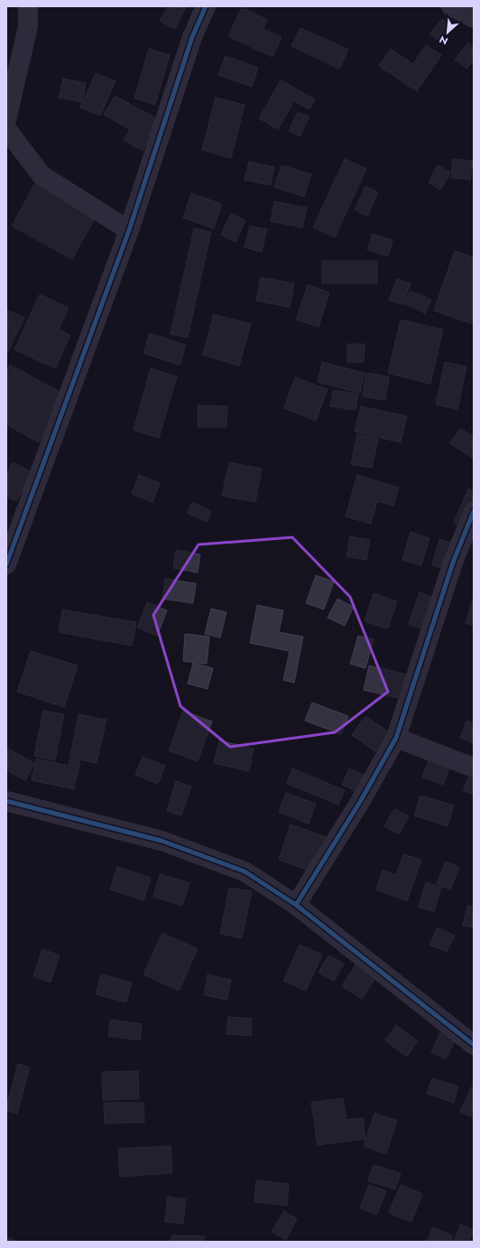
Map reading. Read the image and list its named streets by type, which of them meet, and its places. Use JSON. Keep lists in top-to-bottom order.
{
  "north": "bottom left"
}
